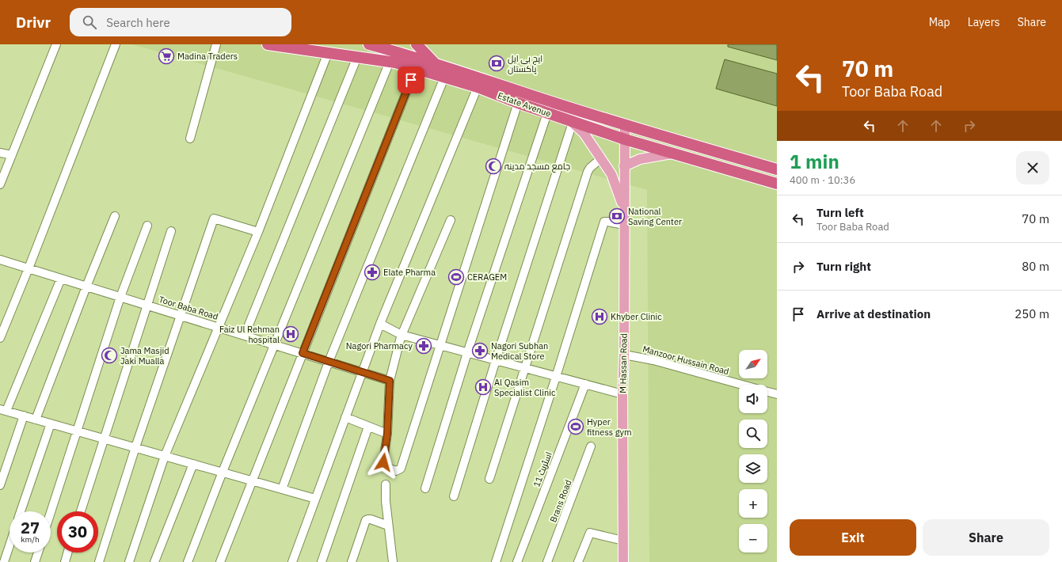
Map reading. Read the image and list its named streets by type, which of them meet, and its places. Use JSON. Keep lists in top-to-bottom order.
{
  "streets": {
    "highway": ["Estate Avenue"],
    "main road": ["M Hassan Road"],
    "street": [
      "Toor Baba Road",
      "Manzoor Hussain Road",
      "اسٹریٹ 11",
      "Brans Road"
    ]
  },
  "crossings": [
    ["Estate Avenue", "M Hassan Road"],
    ["Manzoor Hussain Road", "M Hassan Road"]
  ],
  "places": {
    "supermarket": ["Madina Traders"],
    "bank": ["ایچ بی ایل پاکستان", "National Saving Center"],
    "mosque": ["جامع مسجد مدینہ", "Jama Masjid Jaki Mualla"],
    "pharmacy": ["Elate Pharma", "Nagori Pharmacy", "Nagori Subhan Medical Store"],
    "sports": ["CERAGEM", "Hyper fitness gym"],
    "hospital": ["Khyber Clinic", "Faiz Ul Rehman hospital", "Al Qasim Specialist Clinic"]
  },
  "north": "top right",
  "page": {
    "header": "Drivr",
    "search": "Search here",
    "nav": ["Map", "Layers", "Share"],
    "turn": ["70 m", "Toor Baba Road"],
    "heading": ["1 min", "400 m · 10:36"],
    "list": [
      {
        "name": "Turn left",
        "note": "Toor Baba Road",
        "value": "70 m"
      },
      {
        "name": "Turn right",
        "value": "80 m"
      },
      {
        "name": "Arrive at destination",
        "value": "250 m"
      }
    ],
    "map_buttons": ["+", "−"],
    "speed": "27 km/h",
    "limit": "30",
    "buttons": ["Exit", "Share"]
  }
}
